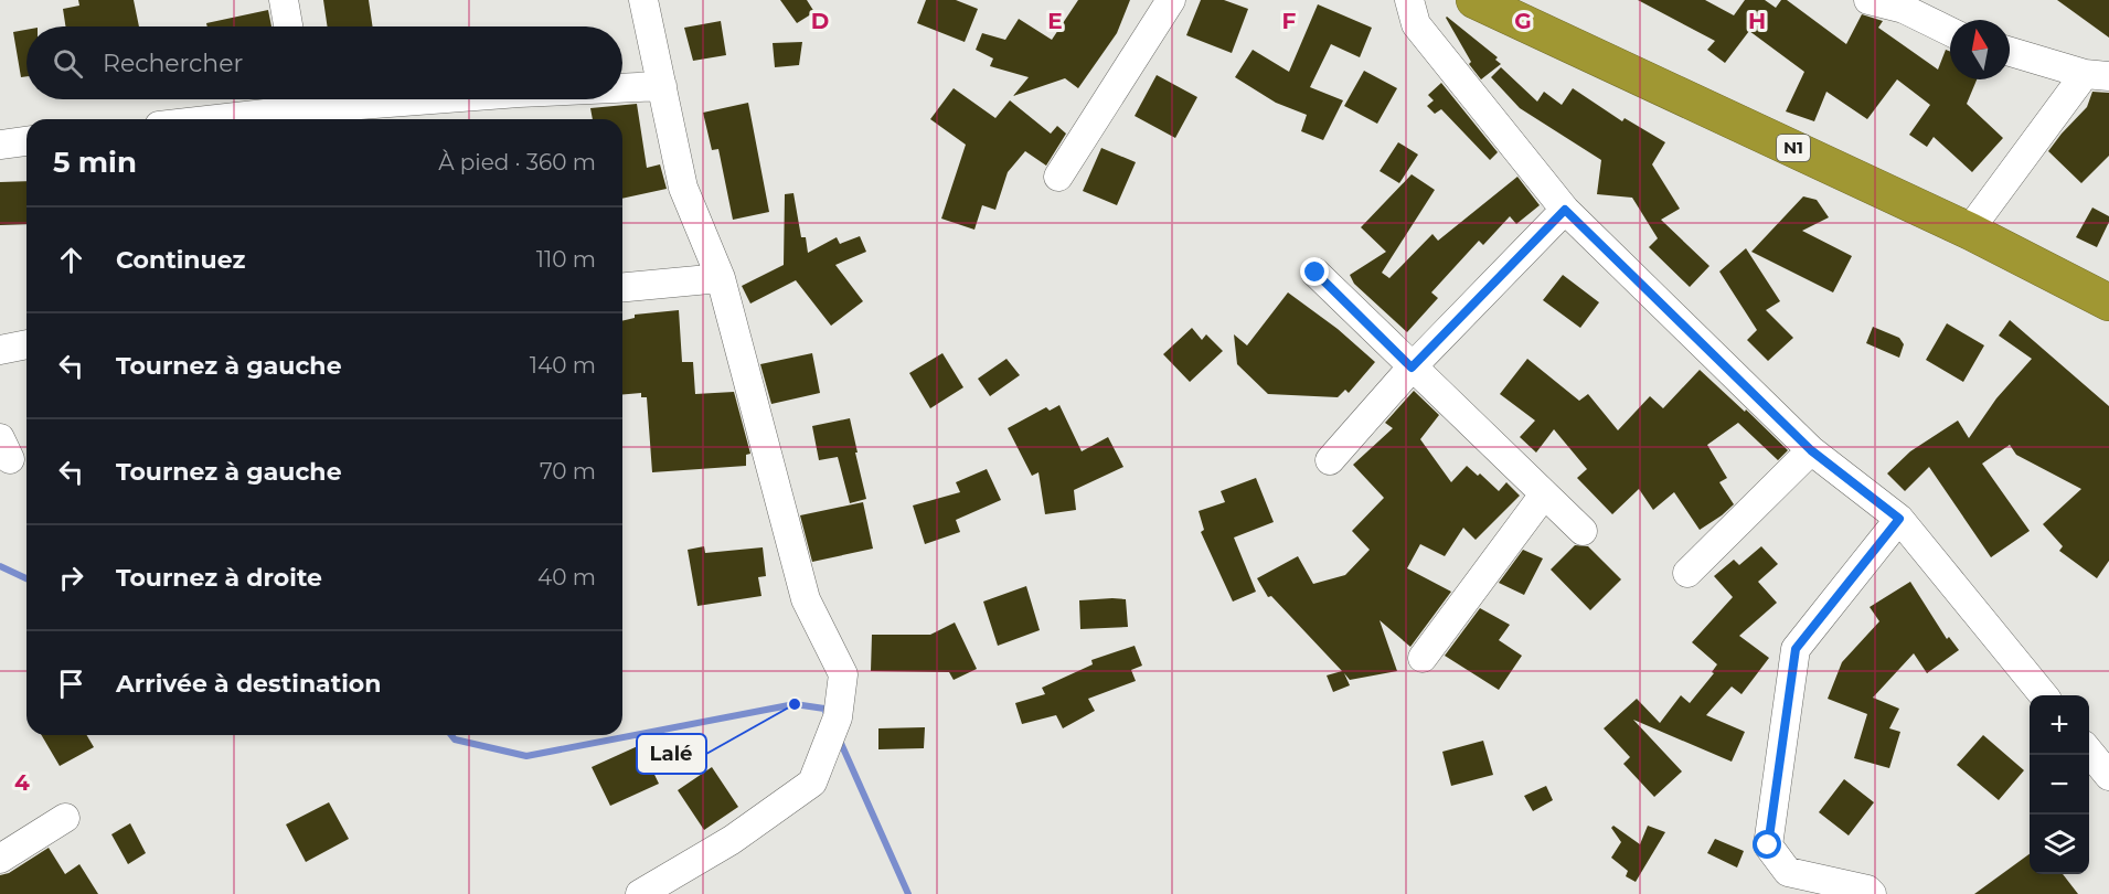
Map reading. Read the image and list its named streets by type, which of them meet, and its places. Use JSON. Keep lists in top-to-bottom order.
{
  "streets": {
    "highway": ["N1"]
  },
  "places": ["Lalé"],
  "north": "top",
  "page": {
    "search": "Rechercher",
    "heading": ["5 min", "À pied · 360 m"],
    "list": [
      ["Continuez", "110 m"],
      ["Tournez à gauche", "140 m"],
      ["Tournez à gauche", "70 m"],
      ["Tournez à droite", "40 m"],
      "Arrivée à destination"
    ],
    "map_buttons": ["+", "−"]
  },
  "grid": {
    "columns": [
      "D",
      "E",
      "F",
      "G",
      "H"
    ],
    "rows": ["4"]
  }
}
